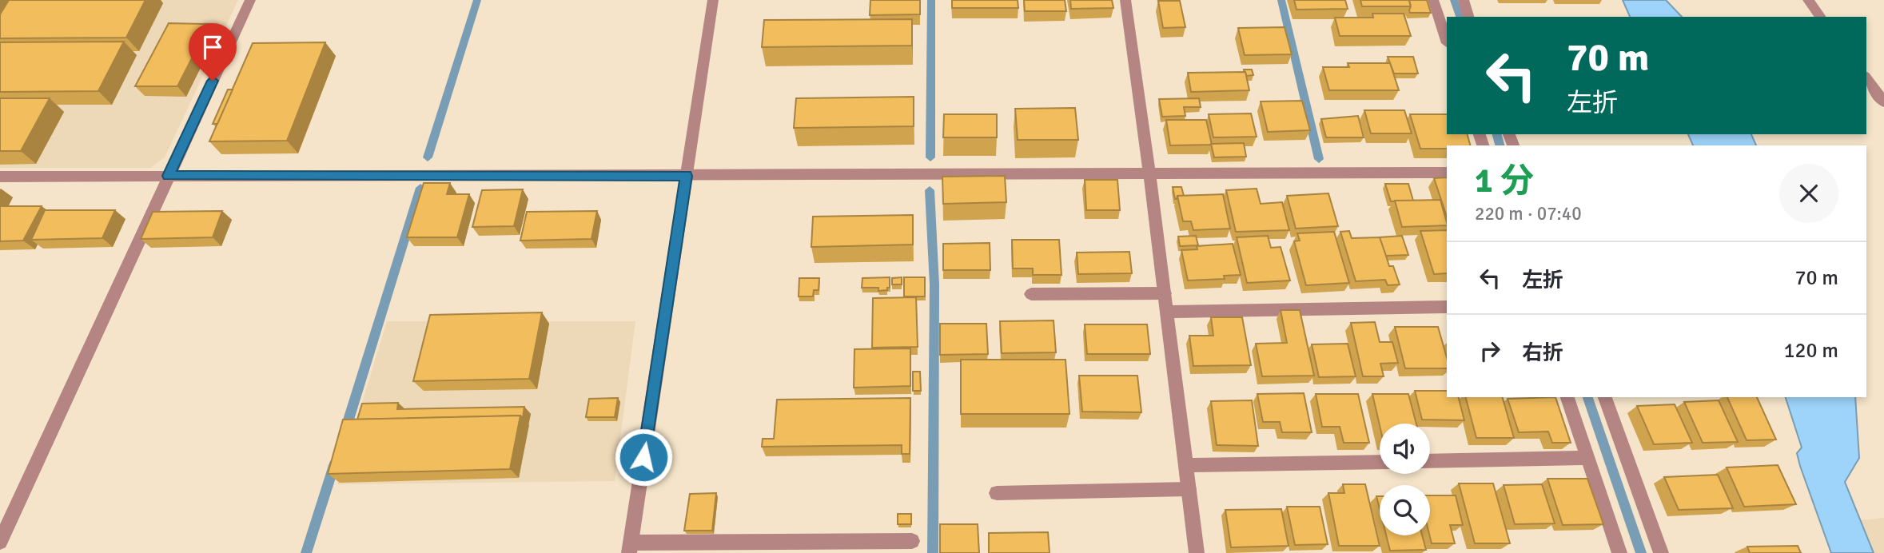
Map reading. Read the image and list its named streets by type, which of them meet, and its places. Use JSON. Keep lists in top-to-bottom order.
{
  "page": {
    "turn": ["70 m", "左折"],
    "heading": ["1 分", "220 m · 07:40"],
    "list": [
      {
        "name": "左折",
        "value": "70 m"
      },
      {
        "name": "右折",
        "value": "120 m"
      }
    ]
  }
}
